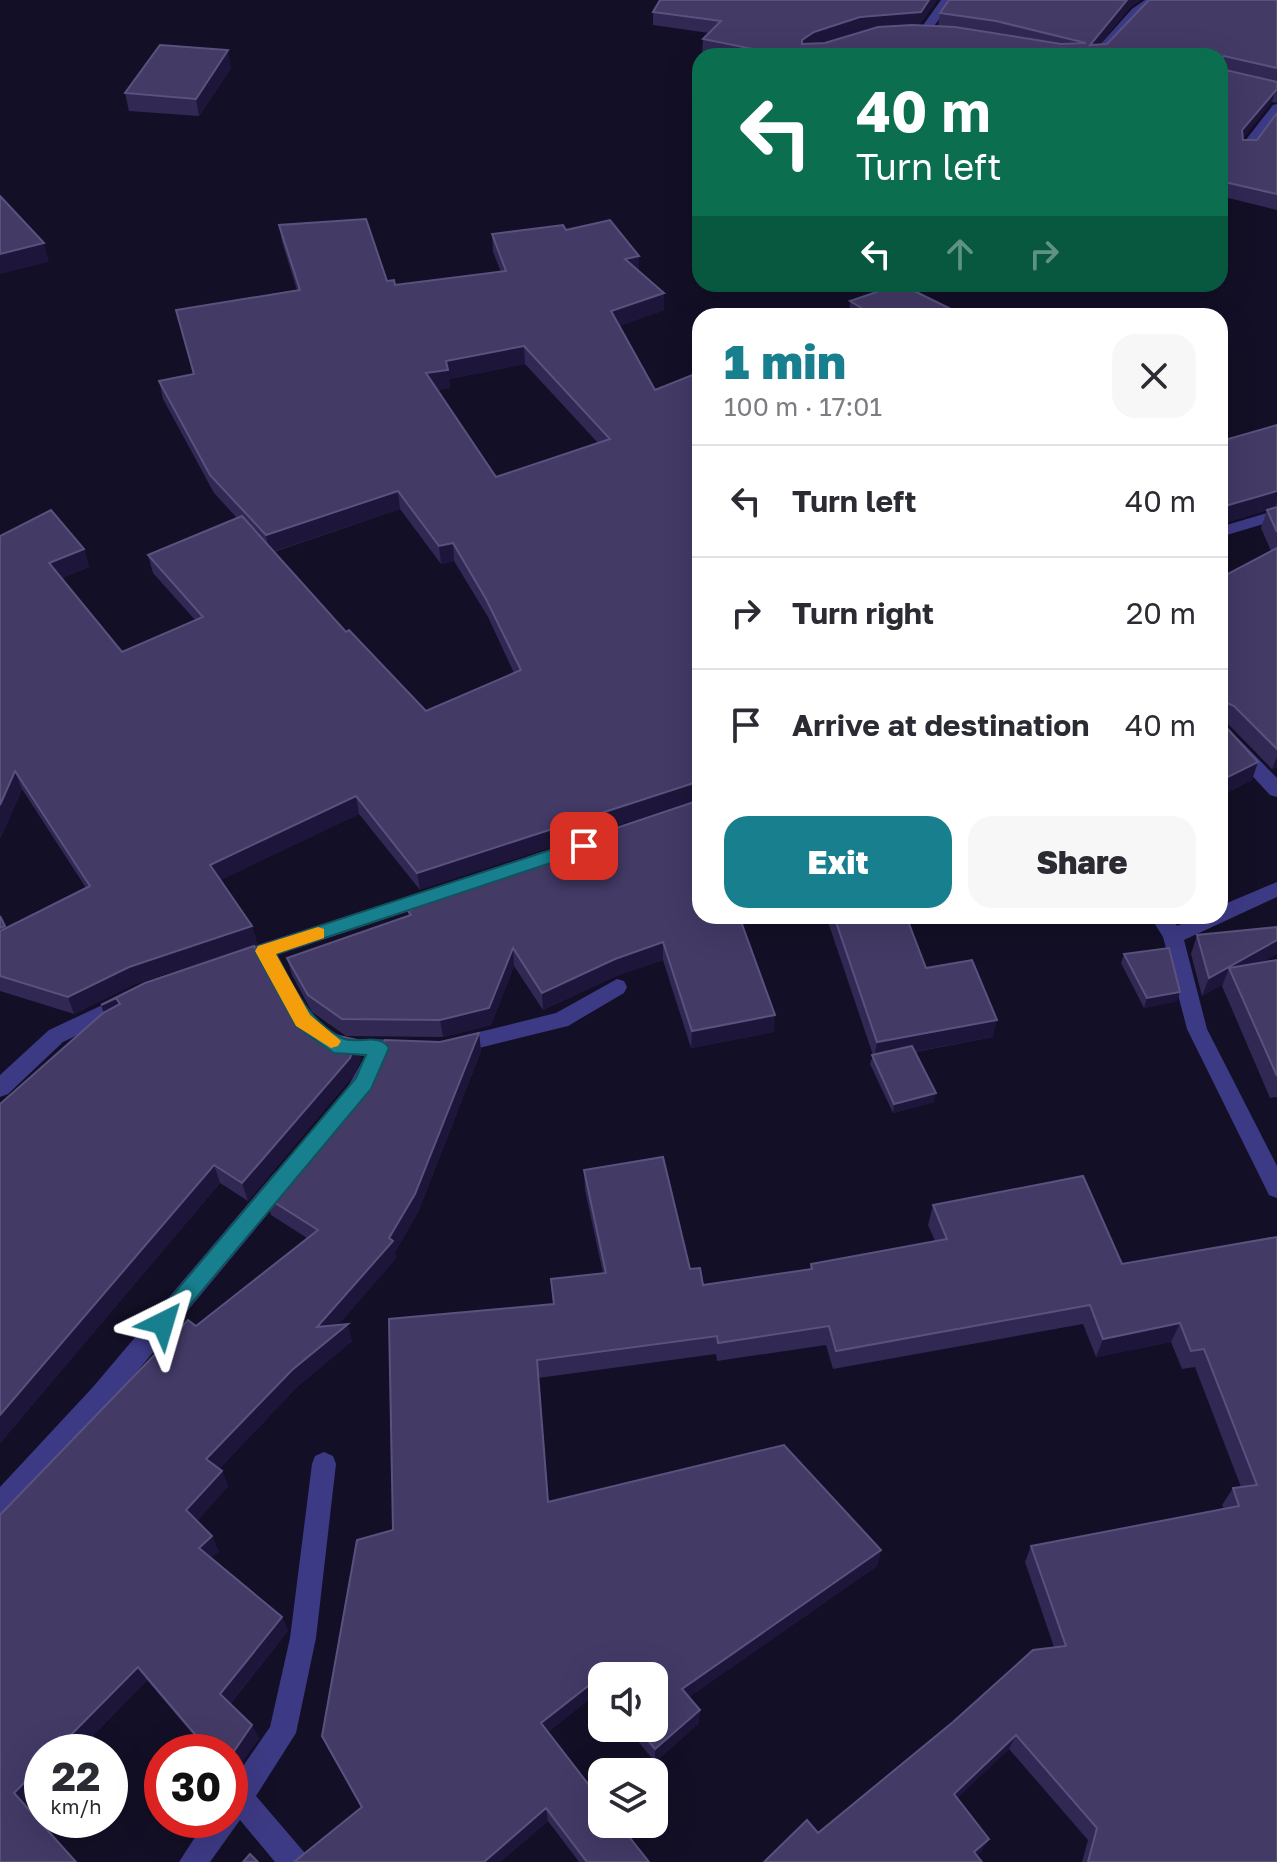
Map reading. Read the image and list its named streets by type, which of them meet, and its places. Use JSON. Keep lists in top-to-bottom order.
{
  "page": {
    "turn": ["40 m", "Turn left"],
    "heading": ["1 min", "100 m · 17:01"],
    "list": [
      {
        "name": "Turn left",
        "value": "40 m"
      },
      {
        "name": "Turn right",
        "value": "20 m"
      },
      {
        "name": "Arrive at destination",
        "value": "40 m"
      }
    ],
    "buttons": ["Exit", "Share"],
    "speed": "22 km/h",
    "limit": "30"
  }
}
